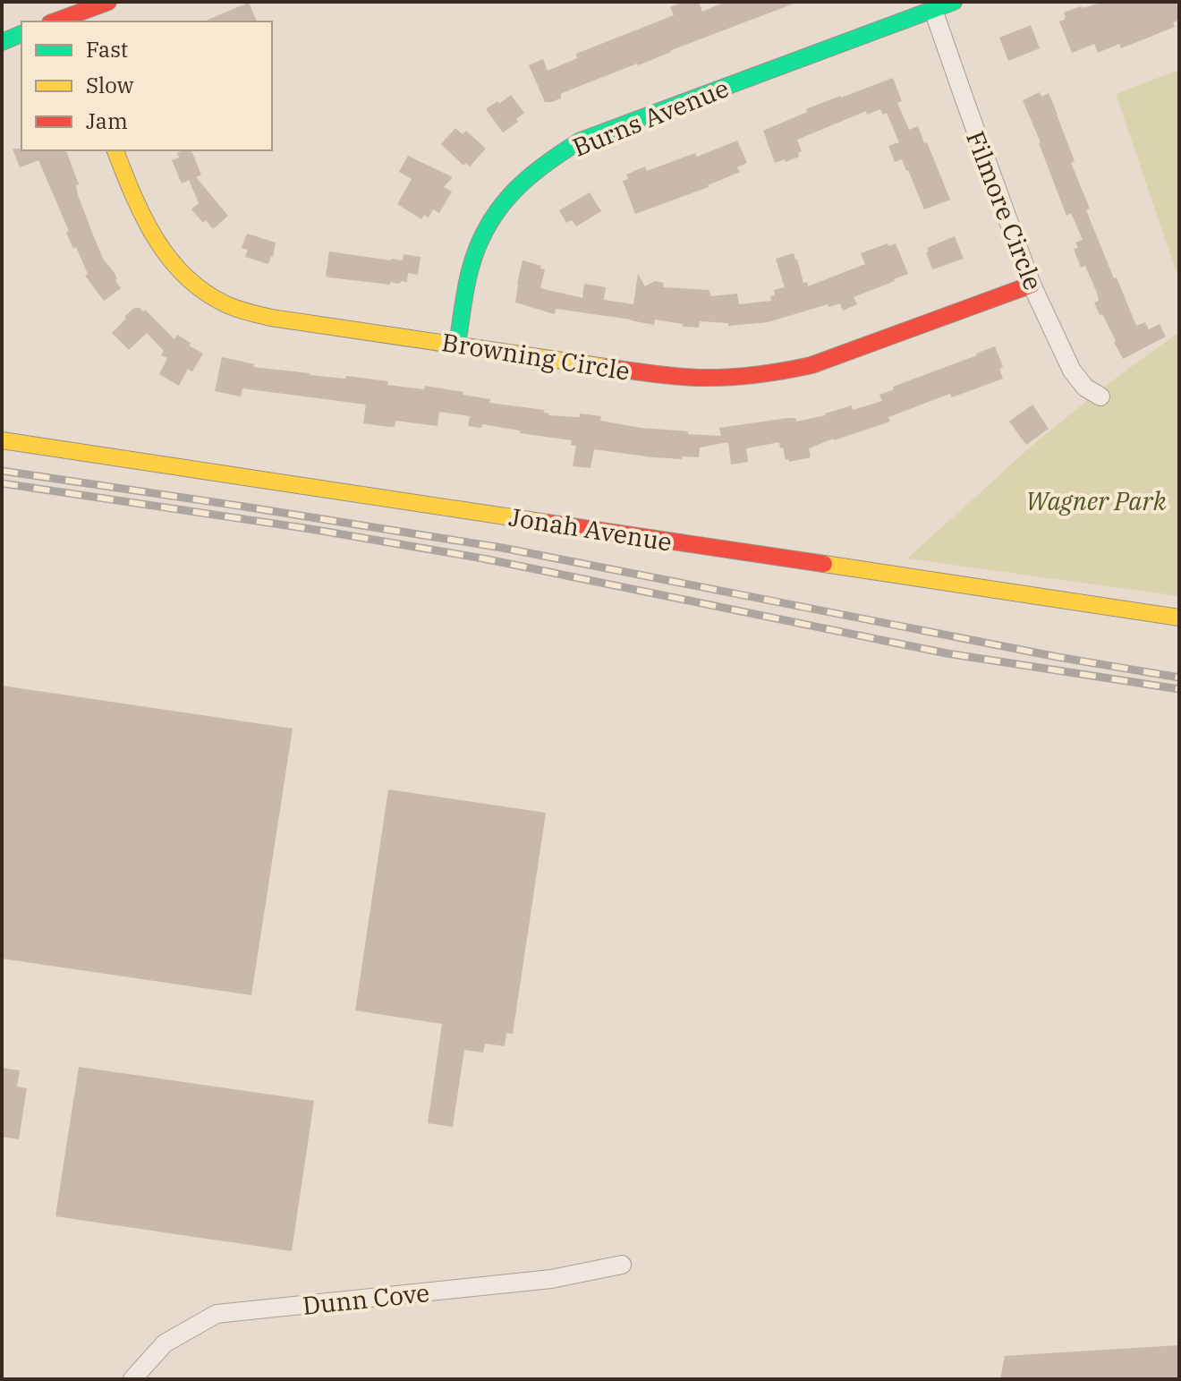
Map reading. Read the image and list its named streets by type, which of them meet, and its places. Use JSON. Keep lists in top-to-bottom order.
{
  "streets": {
    "street": [
      "Burns Avenue",
      "Filmore Circle",
      "Browning Circle",
      "Jonah Avenue",
      "Dunn Cove"
    ]
  },
  "crossings": [
    ["Burns Avenue", "Filmore Circle"],
    ["Burns Avenue", "Browning Circle"],
    ["Filmore Circle", "Browning Circle"]
  ],
  "parks": ["Wagner Park"],
  "legend": ["Fast", "Slow", "Jam"]
}
